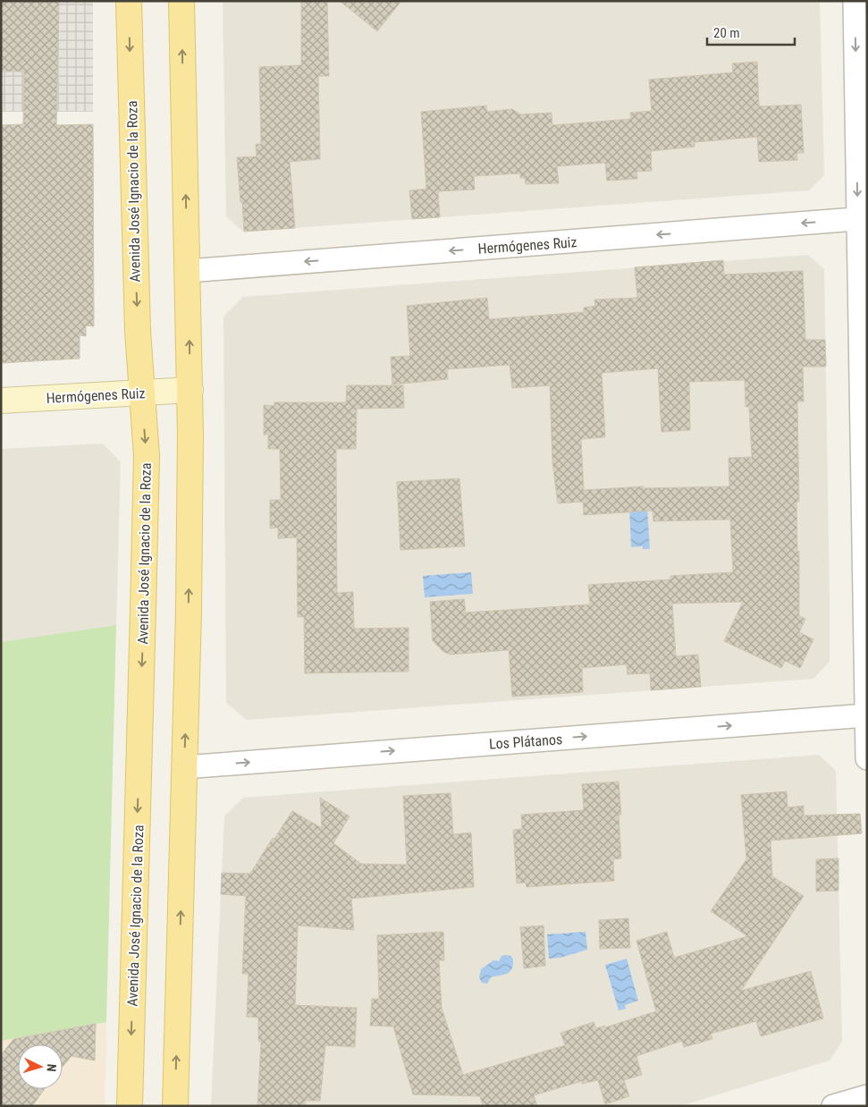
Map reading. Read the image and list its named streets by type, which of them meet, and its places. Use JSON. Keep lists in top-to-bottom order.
{
  "streets": {
    "main road": ["Avenida José Ignacio de la Roza"],
    "street": ["Hermógenes Ruiz", "Los Plátanos"]
  },
  "crossings": [
    ["Avenida José Ignacio de la Roza", "Hermógenes Ruiz"]
  ],
  "one_way": ["Hermógenes Ruiz", "Los Plátanos"],
  "scale_bar": "20 m",
  "north": "right"
}
